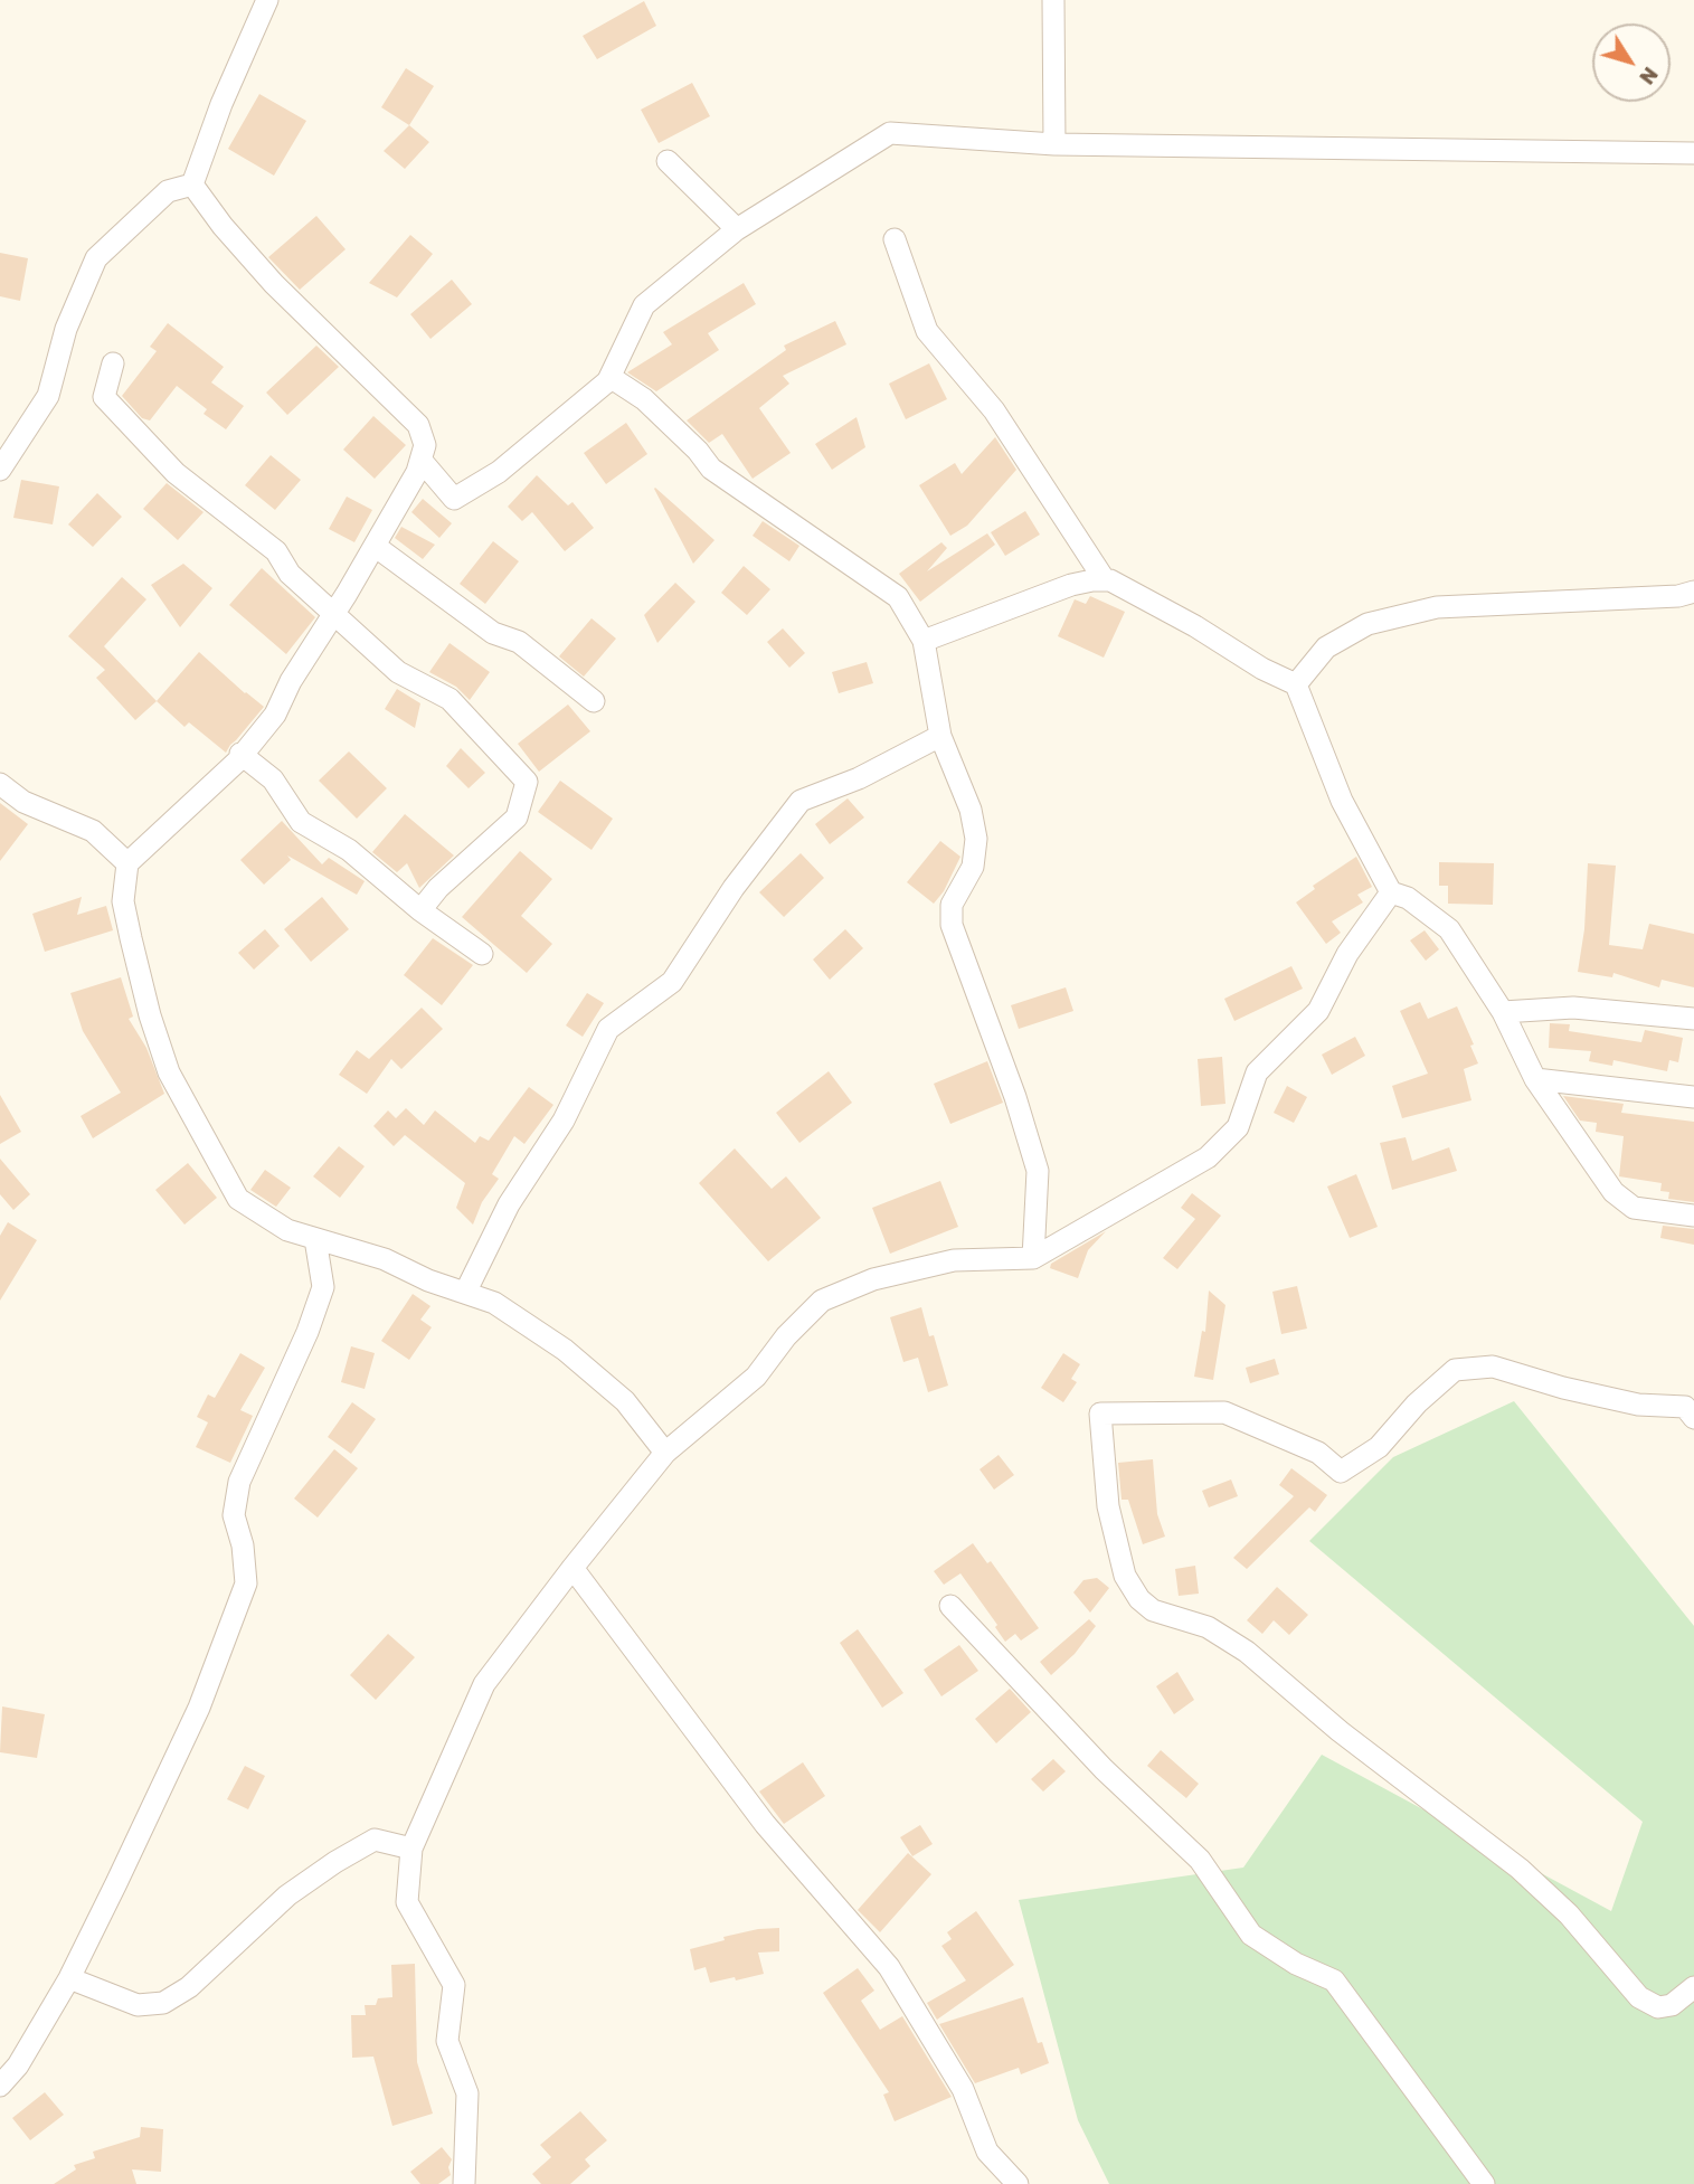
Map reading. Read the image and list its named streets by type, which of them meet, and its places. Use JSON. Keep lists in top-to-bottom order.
{
  "north": "bottom right"
}
